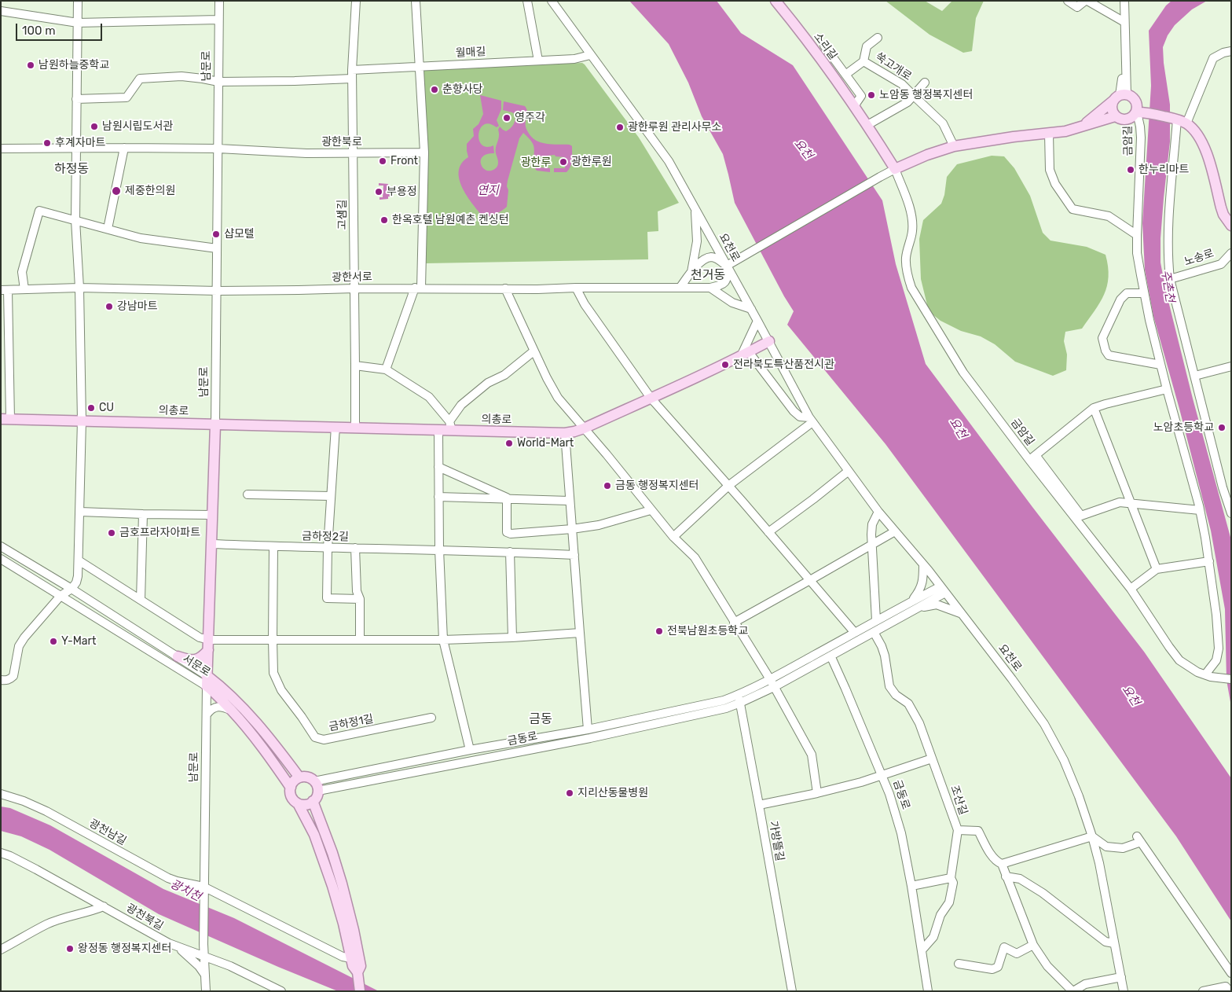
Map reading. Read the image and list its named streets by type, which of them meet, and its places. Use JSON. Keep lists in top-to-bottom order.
{
  "streets": {
    "main road": [
      "소리길",
      "남문로",
      "의총로",
      "서문로",
      "금동로"
    ],
    "street": [
      "월매길",
      "쑥고개로",
      "금암길",
      "광한북로",
      "고샘길",
      "요천로",
      "노송로",
      "광한서로",
      "금하정2길",
      "금하정1길",
      "조산길",
      "광천남길",
      "가방뜰길",
      "광천북길"
    ]
  },
  "crossings": [
    ["소리길", "금암길"],
    ["월매길", "고샘길"],
    ["월매길", "요천로"],
    ["남문로", "광한북로"],
    ["남문로", "광한서로"],
    ["남문로", "의총로"],
    ["남문로", "금하정2길"],
    ["남문로", "서문로"],
    ["남문로", "광천남길"],
    ["남문로", "광천북길"],
    ["광한북로", "고샘길"],
    ["고샘길", "광한서로"],
    ["고샘길", "의총로"],
    ["요천로", "의총로"],
    ["요천로", "금동로"],
    ["광한서로", "의총로"],
    ["금하정2길", "금하정1길"],
    ["서문로", "금동로"],
    ["금동로", "조산길"],
    ["금동로", "가방뜰길"]
  ],
  "districts": ["하정동", "천거동", "금동"],
  "water": [
    "요천",
    "연지",
    "주촌천",
    "광치천"
  ],
  "parks": ["광한루"],
  "places": [
    "남원하늘중학교",
    "춘향사당",
    "노암동 행정복지센터",
    "영주각",
    "남원시립도서관",
    "광한루원 관리사무소",
    "후계자마트",
    "Front",
    "광한루원",
    "한누리마트",
    "제중한의원",
    "부용정",
    "한옥호텔 남원예촌 켄싱턴",
    "샵모텔",
    "강남마트",
    "전라북도특산품전시관",
    "CU",
    "노암초등학교",
    "World-Mart",
    "금동 행정복지센터",
    "금호프라자아파트",
    "전북남원초등학교",
    "Y-Mart",
    "지리산동물병원",
    "왕정동 행정복지센터"
  ],
  "scale_bar": "100 m"
}
